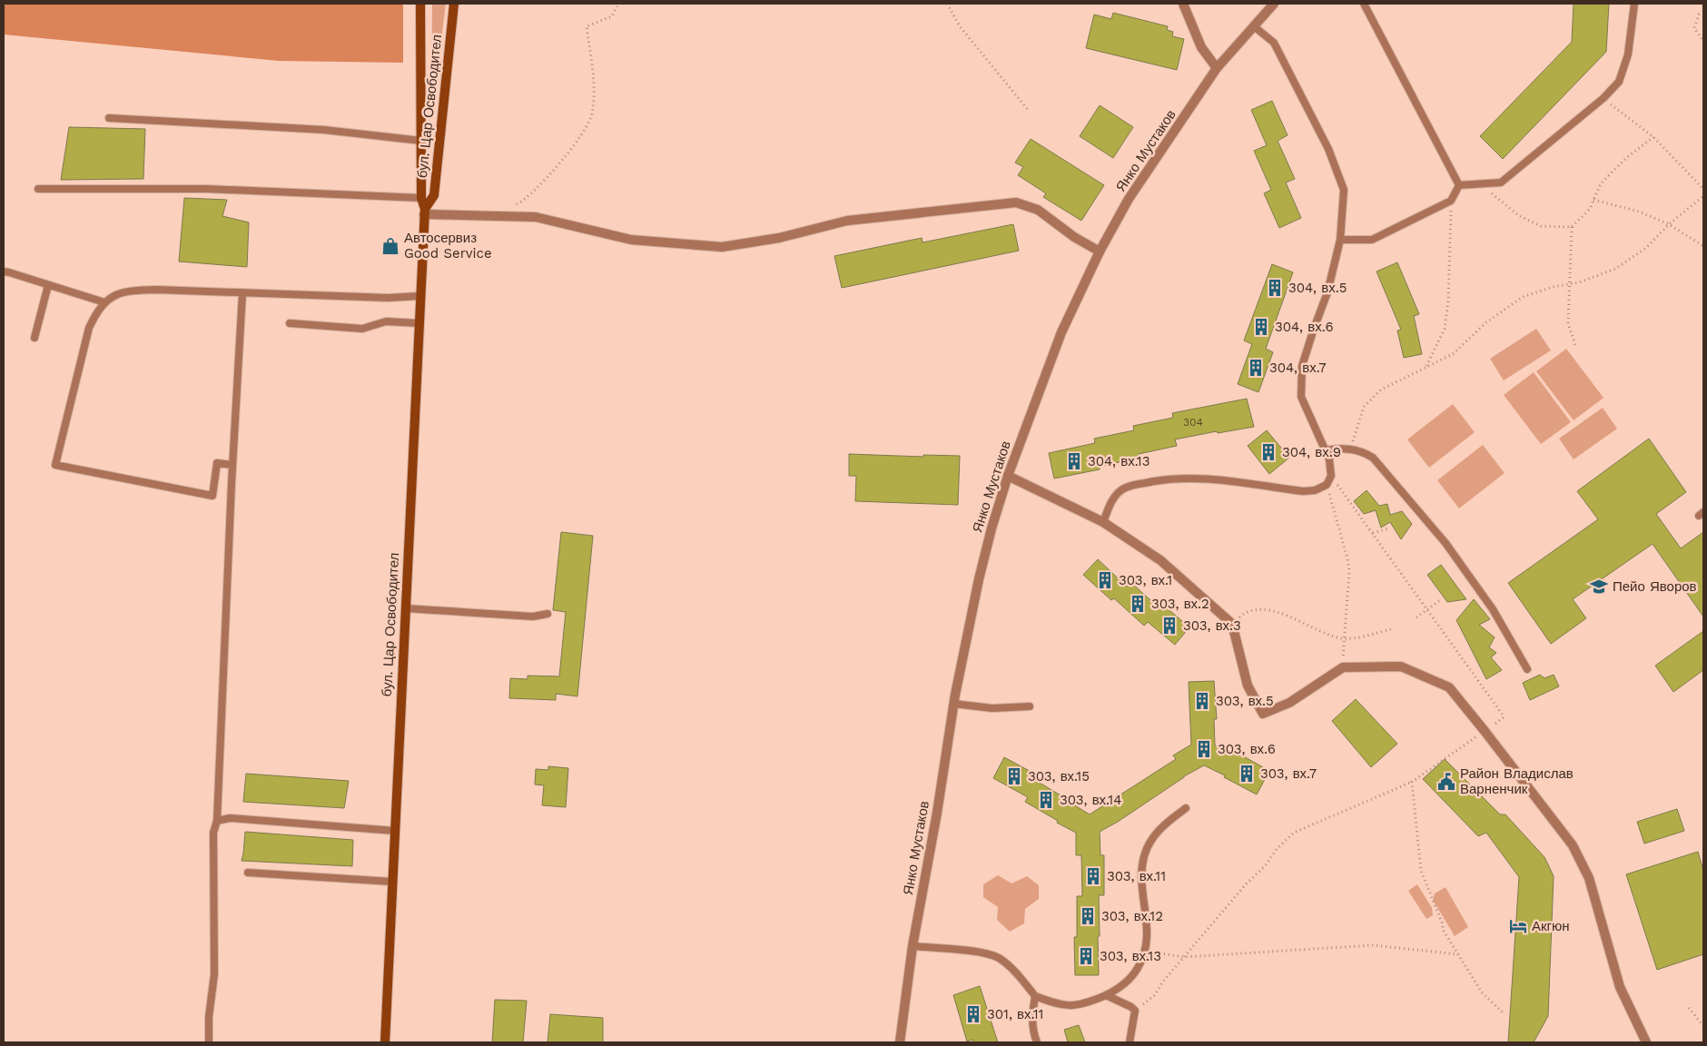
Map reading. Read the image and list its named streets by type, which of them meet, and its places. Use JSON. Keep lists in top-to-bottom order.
{
  "streets": {
    "main road": ["бул. Цар Освободител"],
    "street": ["Янко Мустаков"]
  },
  "places": {
    "shop": ["Автосервиз Good Service"],
    "building": [
      "304, вх.5",
      "304, вх.6",
      "304, вх.7",
      "304, вх.9",
      "304, вх.13",
      "303, вх.1",
      "303, вх.2",
      "303, вх.3",
      "303, вх.5",
      "303, вх.6",
      "303, вх.7",
      "303, вх.15",
      "303, вх.14",
      "303, вх.11",
      "303, вх.12",
      "303, вх.13",
      "301, вх.11"
    ],
    "school or university": ["Пейо Яворов"],
    "public building": ["Район Владислав Варненчик"],
    "hotel": ["Акгюн"]
  },
  "house_numbers": ["304"]
}
